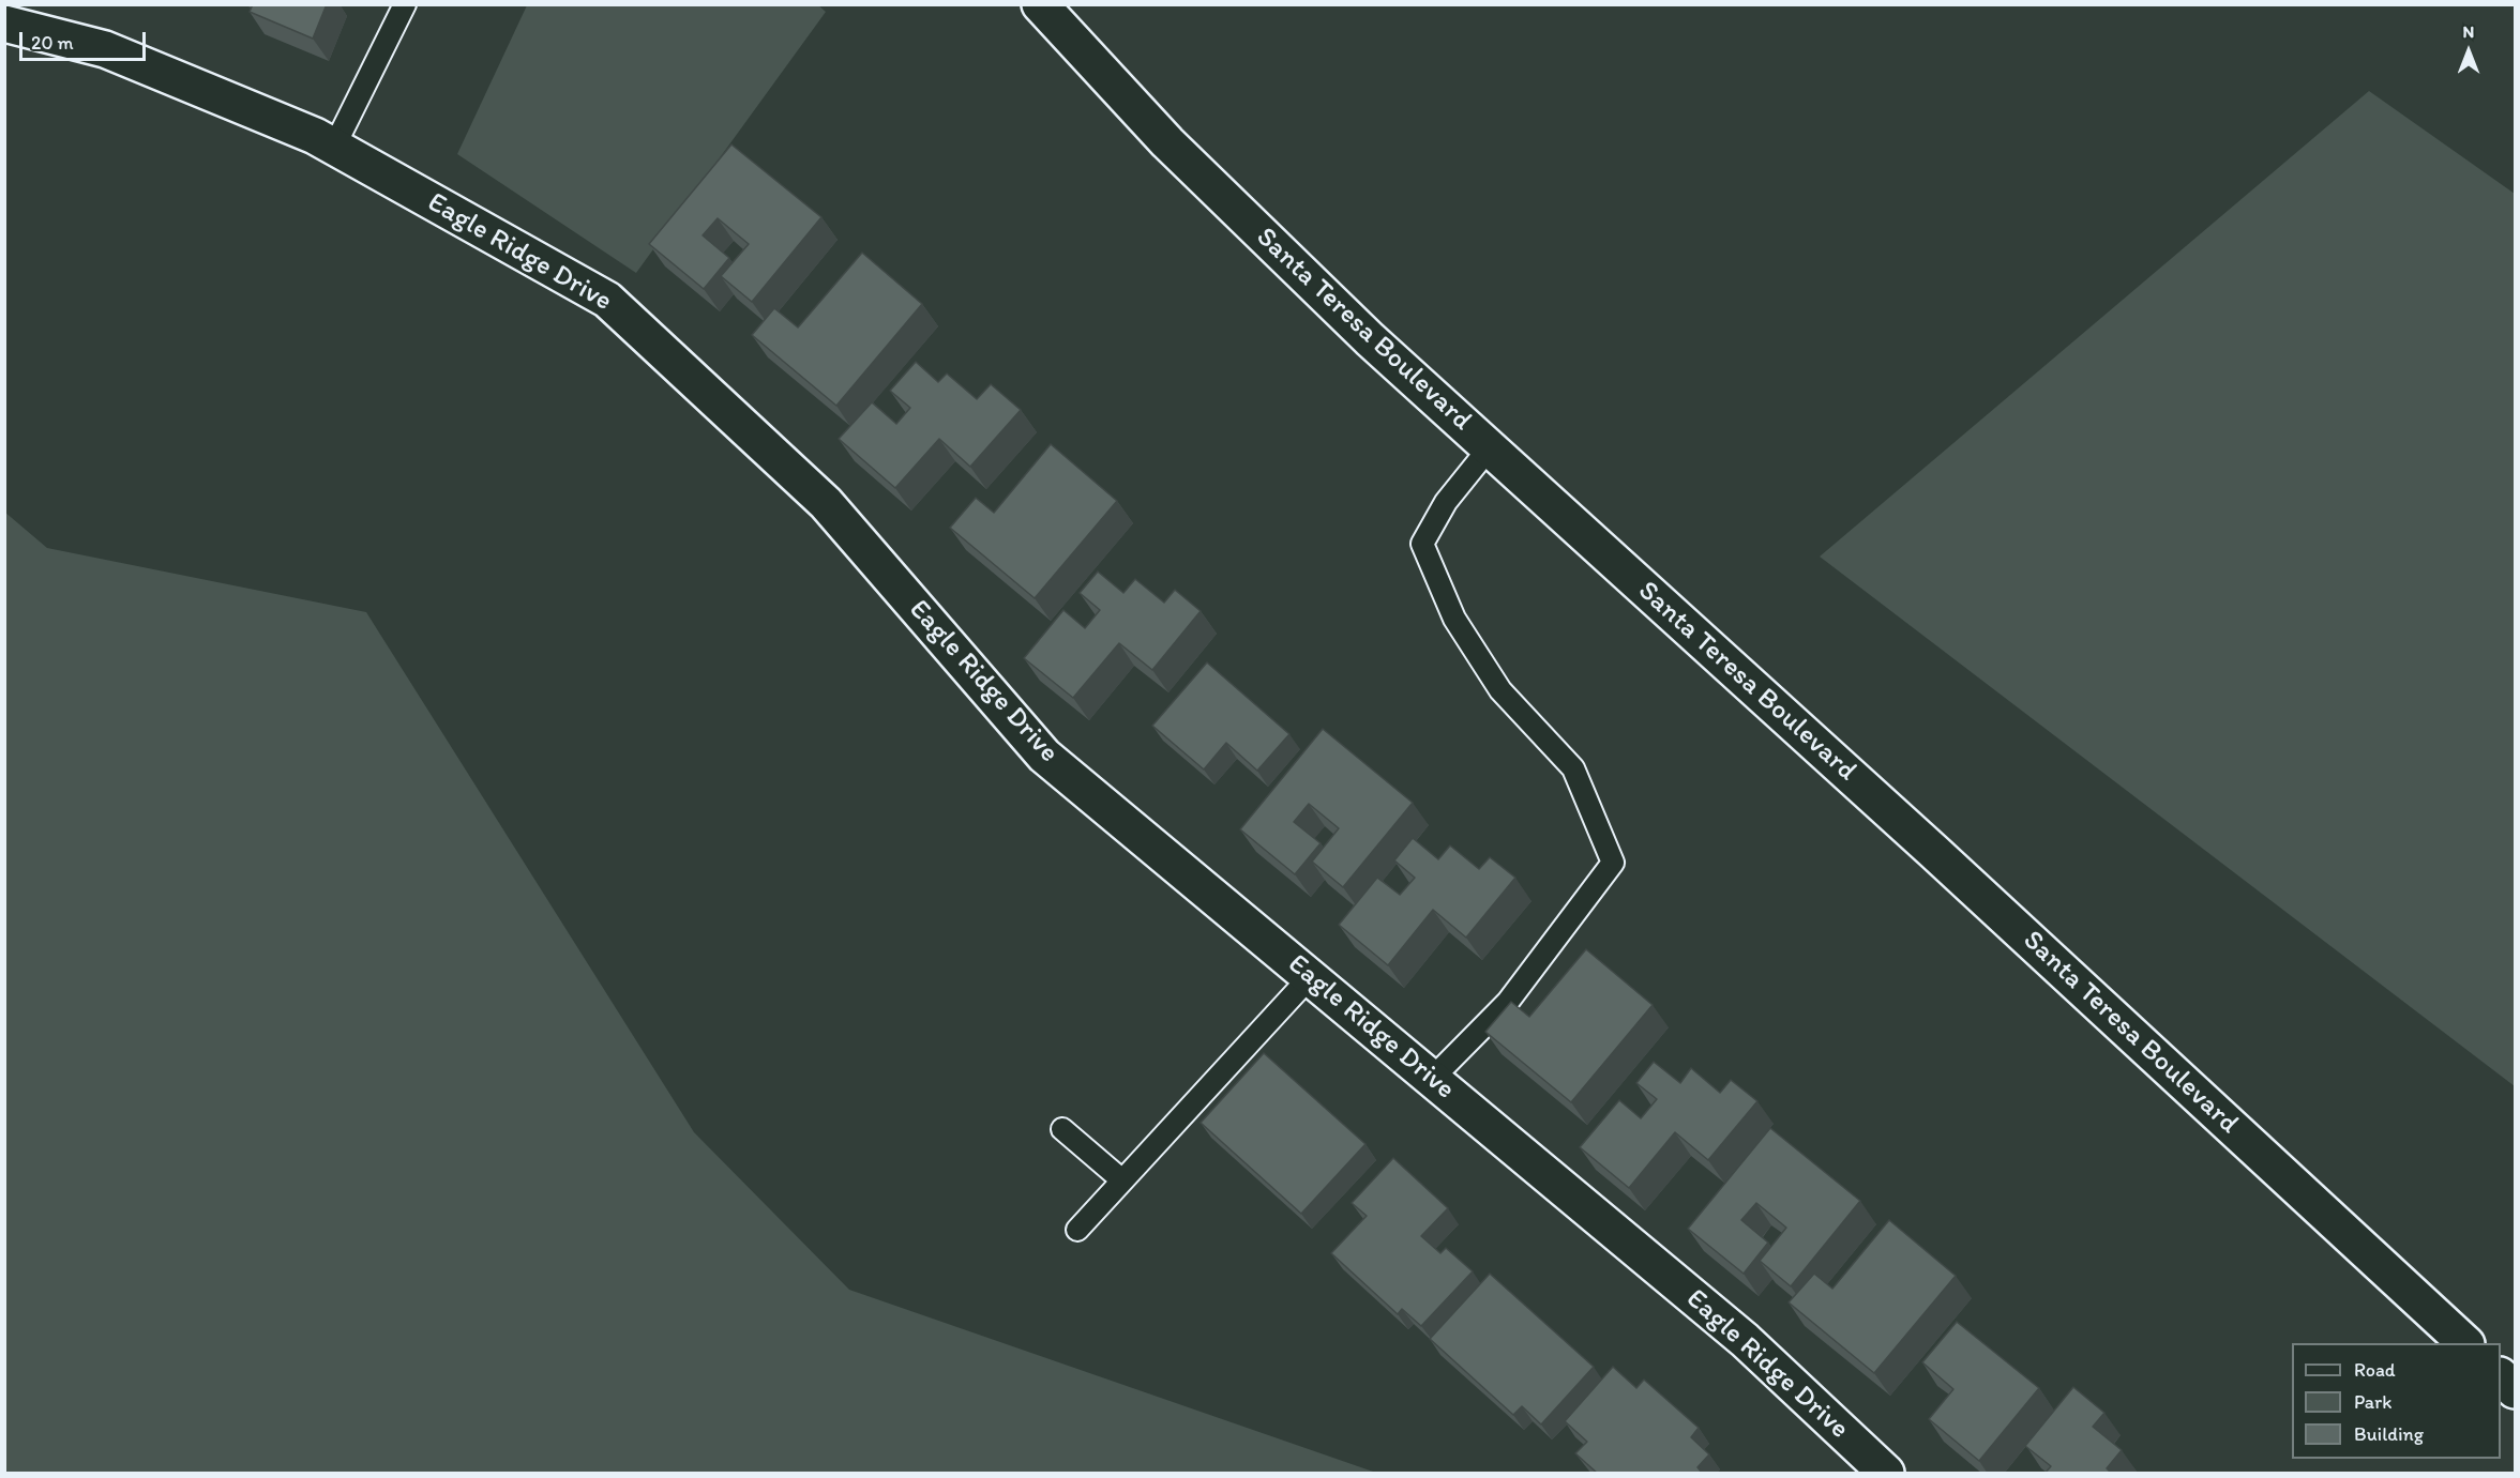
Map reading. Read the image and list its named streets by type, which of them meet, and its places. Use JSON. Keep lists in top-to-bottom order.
{
  "streets": {
    "street": ["Eagle Ridge Drive", "Santa Teresa Boulevard"]
  },
  "legend": ["Road", "Park", "Building"],
  "scale_bar": "20 m",
  "north": "top"
}
